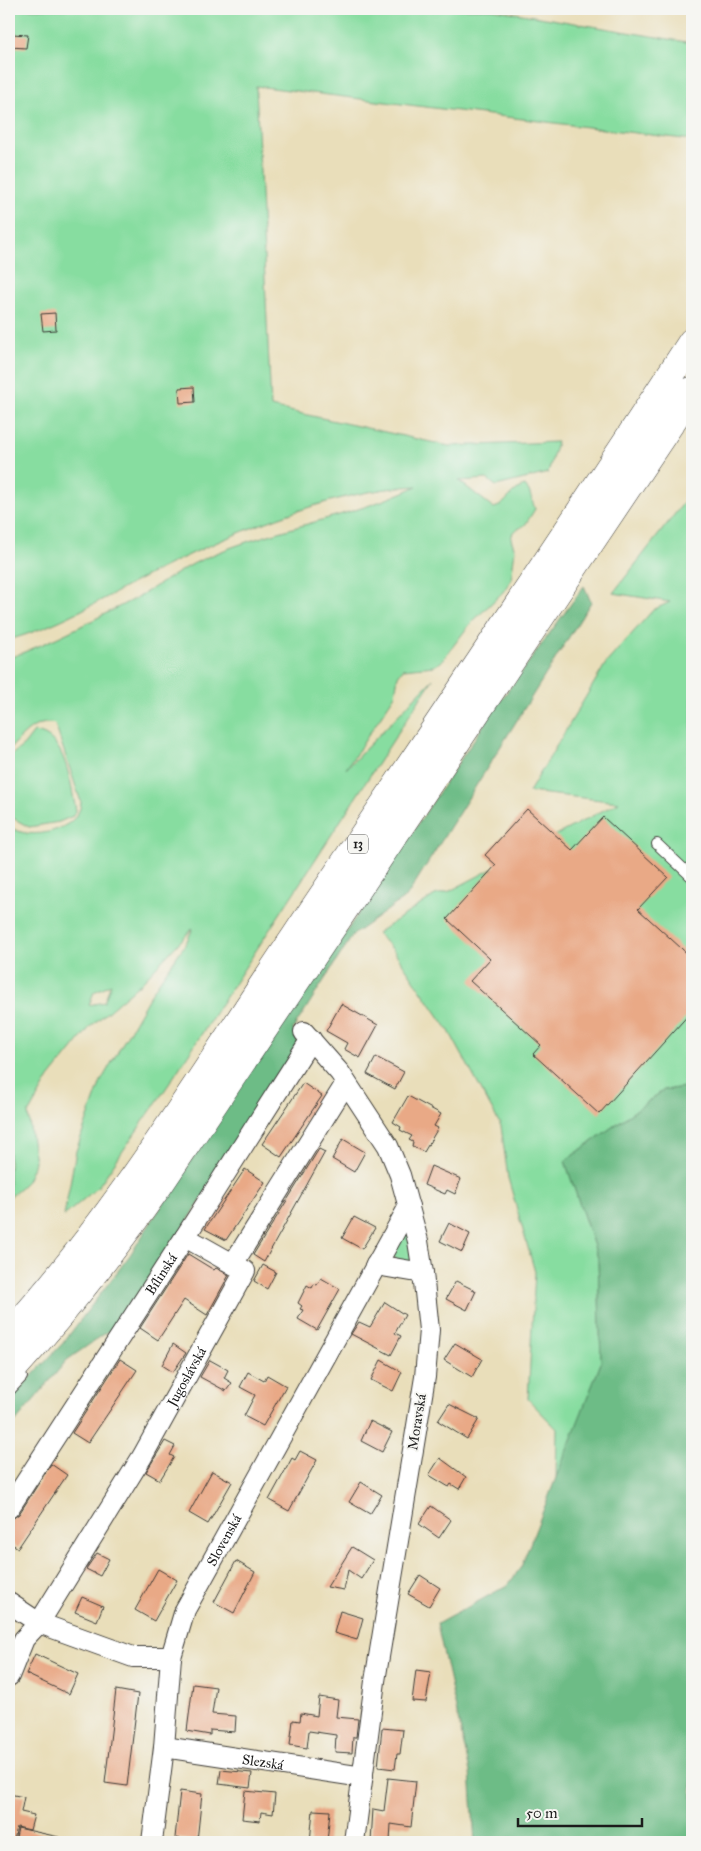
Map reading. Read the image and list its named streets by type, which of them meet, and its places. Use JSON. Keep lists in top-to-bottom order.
{
  "streets": {
    "highway": ["13"],
    "street": [
      "Bílinská",
      "Jugoslávská",
      "Moravská",
      "Slovenská",
      "Slezská"
    ]
  },
  "crossings": [
    ["Bílinská", "Moravská"],
    ["Moravská", "Slovenská"],
    ["Moravská", "Slezská"],
    ["Slovenská", "Slezská"]
  ],
  "scale_bar": "50 m"
}
